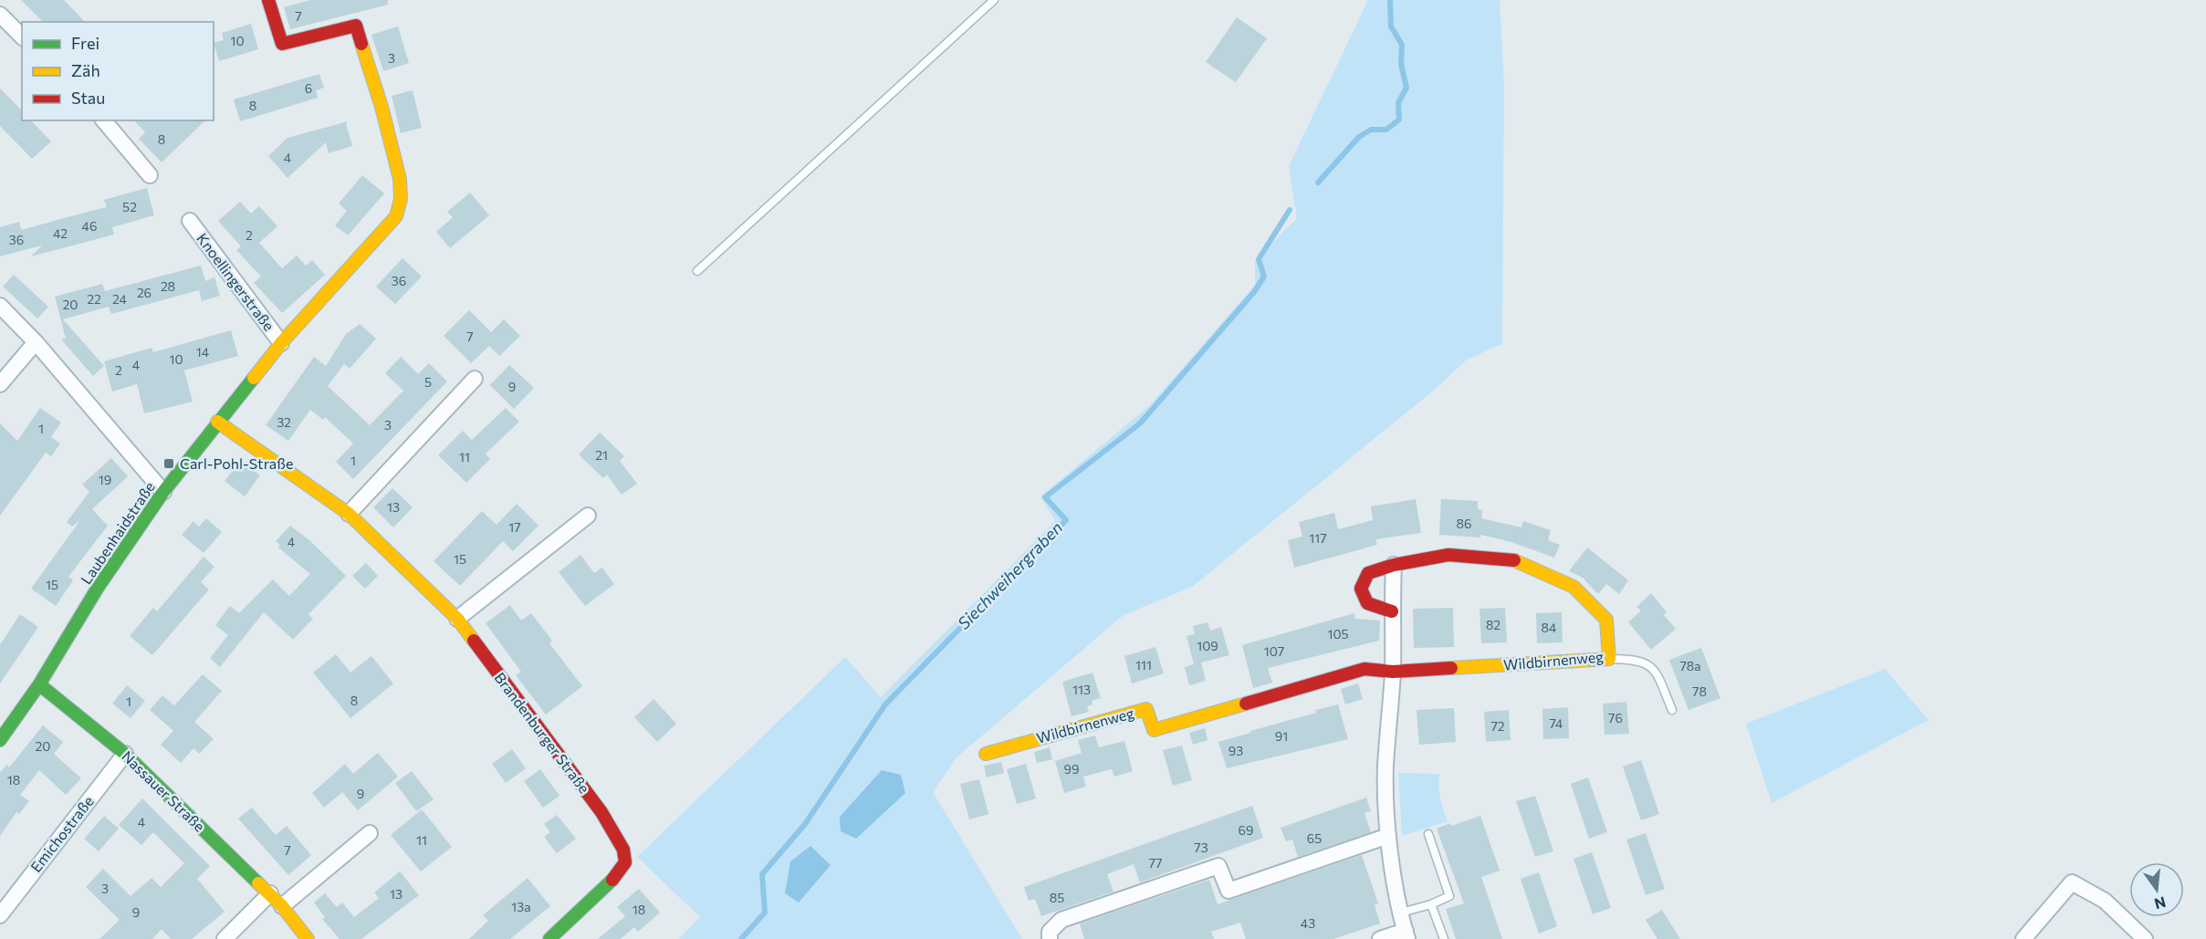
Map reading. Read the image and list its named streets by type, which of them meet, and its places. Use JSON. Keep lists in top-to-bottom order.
{
  "streets": {
    "street": [
      "Knoellingerstraße",
      "Laubenhaidstraße",
      "Wildbirnenweg",
      "Brandenburger Straße",
      "Nassauer Straße",
      "Emichostraße"
    ]
  },
  "crossings": [
    ["Knoellingerstraße", "Laubenhaidstraße"],
    ["Laubenhaidstraße", "Brandenburger Straße"],
    ["Laubenhaidstraße", "Nassauer Straße"],
    ["Nassauer Straße", "Emichostraße"]
  ],
  "water": ["Siechweihergraben"],
  "places": {
    "transit": ["Carl-Pohl-Straße"]
  },
  "house_numbers": [
    "7",
    "10",
    "3",
    "6",
    "8",
    "8",
    "4",
    "52",
    "46",
    "42",
    "2",
    "36",
    "36",
    "28",
    "26",
    "22",
    "24",
    "20",
    "7",
    "14",
    "10",
    "4",
    "2",
    "5",
    "9",
    "32",
    "3",
    "1",
    "21",
    "11",
    "1",
    "19",
    "13",
    "86",
    "17",
    "117",
    "4",
    "15",
    "15",
    "82",
    "84",
    "105",
    "109",
    "107",
    "111",
    "78a",
    "113",
    "78",
    "8",
    "1",
    "76",
    "74",
    "72",
    "91",
    "20",
    "93",
    "99",
    "18",
    "9",
    "4",
    "69",
    "65",
    "11",
    "73",
    "7",
    "77",
    "3",
    "13",
    "85",
    "13a",
    "18",
    "9",
    "43"
  ],
  "legend": ["Frei", "Zäh", "Stau"],
  "north": "bottom"
}
